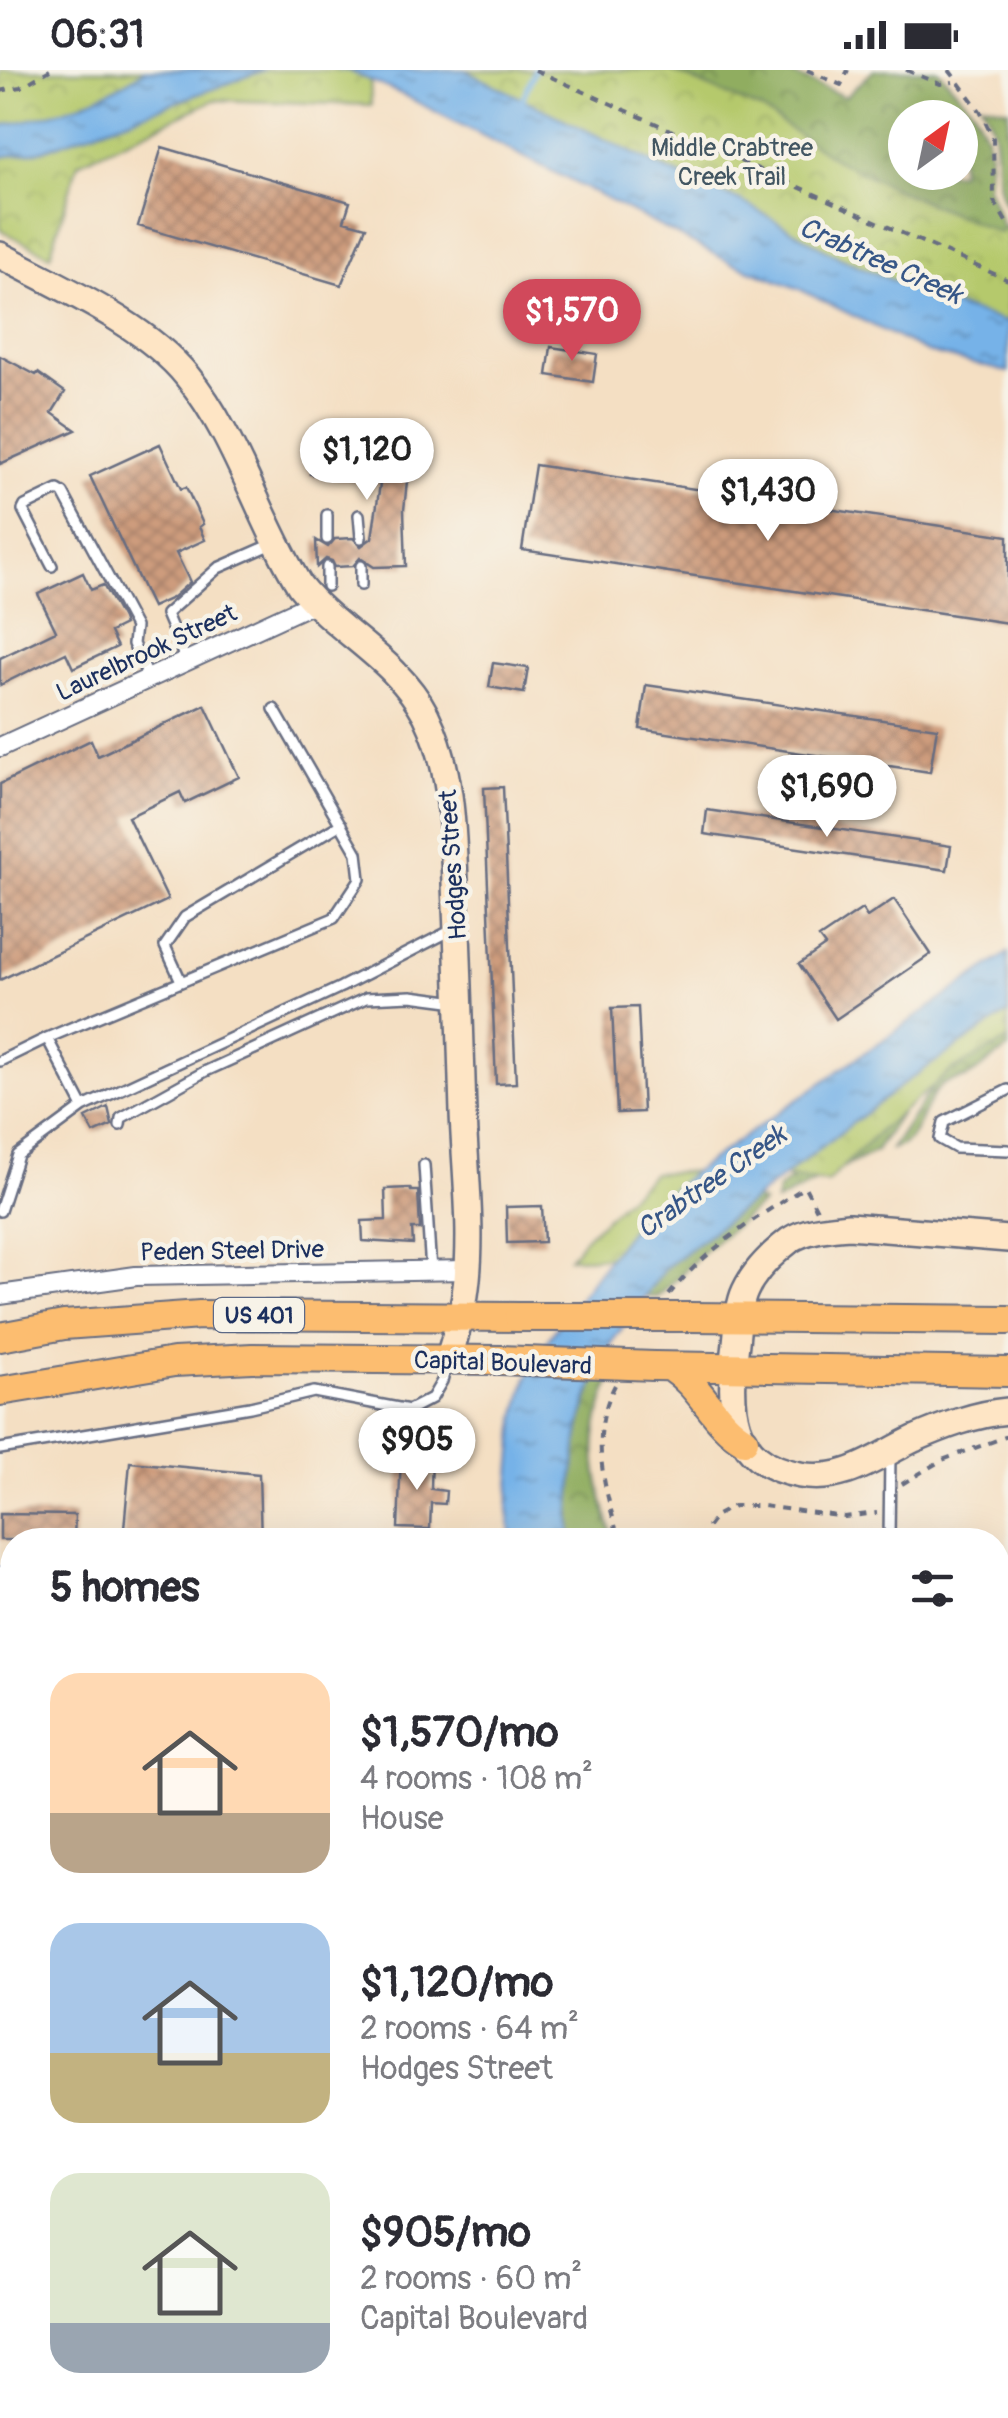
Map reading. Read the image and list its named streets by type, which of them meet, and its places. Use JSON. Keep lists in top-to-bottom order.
{
  "streets": {
    "main road": ["US 401", "Capital Boulevard"],
    "street": ["Laurelbrook Street", "Hodges Street", "Peden Steel Drive"]
  },
  "crossings": [
    ["Laurelbrook Street", "Hodges Street"],
    ["Hodges Street", "Peden Steel Drive"],
    ["Hodges Street", "Capital Boulevard"]
  ],
  "water": ["Crabtree Creek"],
  "parks": ["Middle Crabtree Creek Trail"],
  "north": "top right",
  "page": {
    "status": "06:31",
    "price": [
      "$1,570",
      "$1,120",
      "$1,430",
      "$1,690",
      "$905"
    ],
    "heading": "5 homes",
    "list": [
      {
        "name": "$1,570/mo",
        "note": "4 rooms · 108 m² · House"
      },
      {
        "name": "$1,120/mo",
        "note": "2 rooms · 64 m² · Hodges Street"
      },
      {
        "name": "$905/mo",
        "note": "2 rooms · 60 m² · Capital Boulevard"
      }
    ]
  }
}
